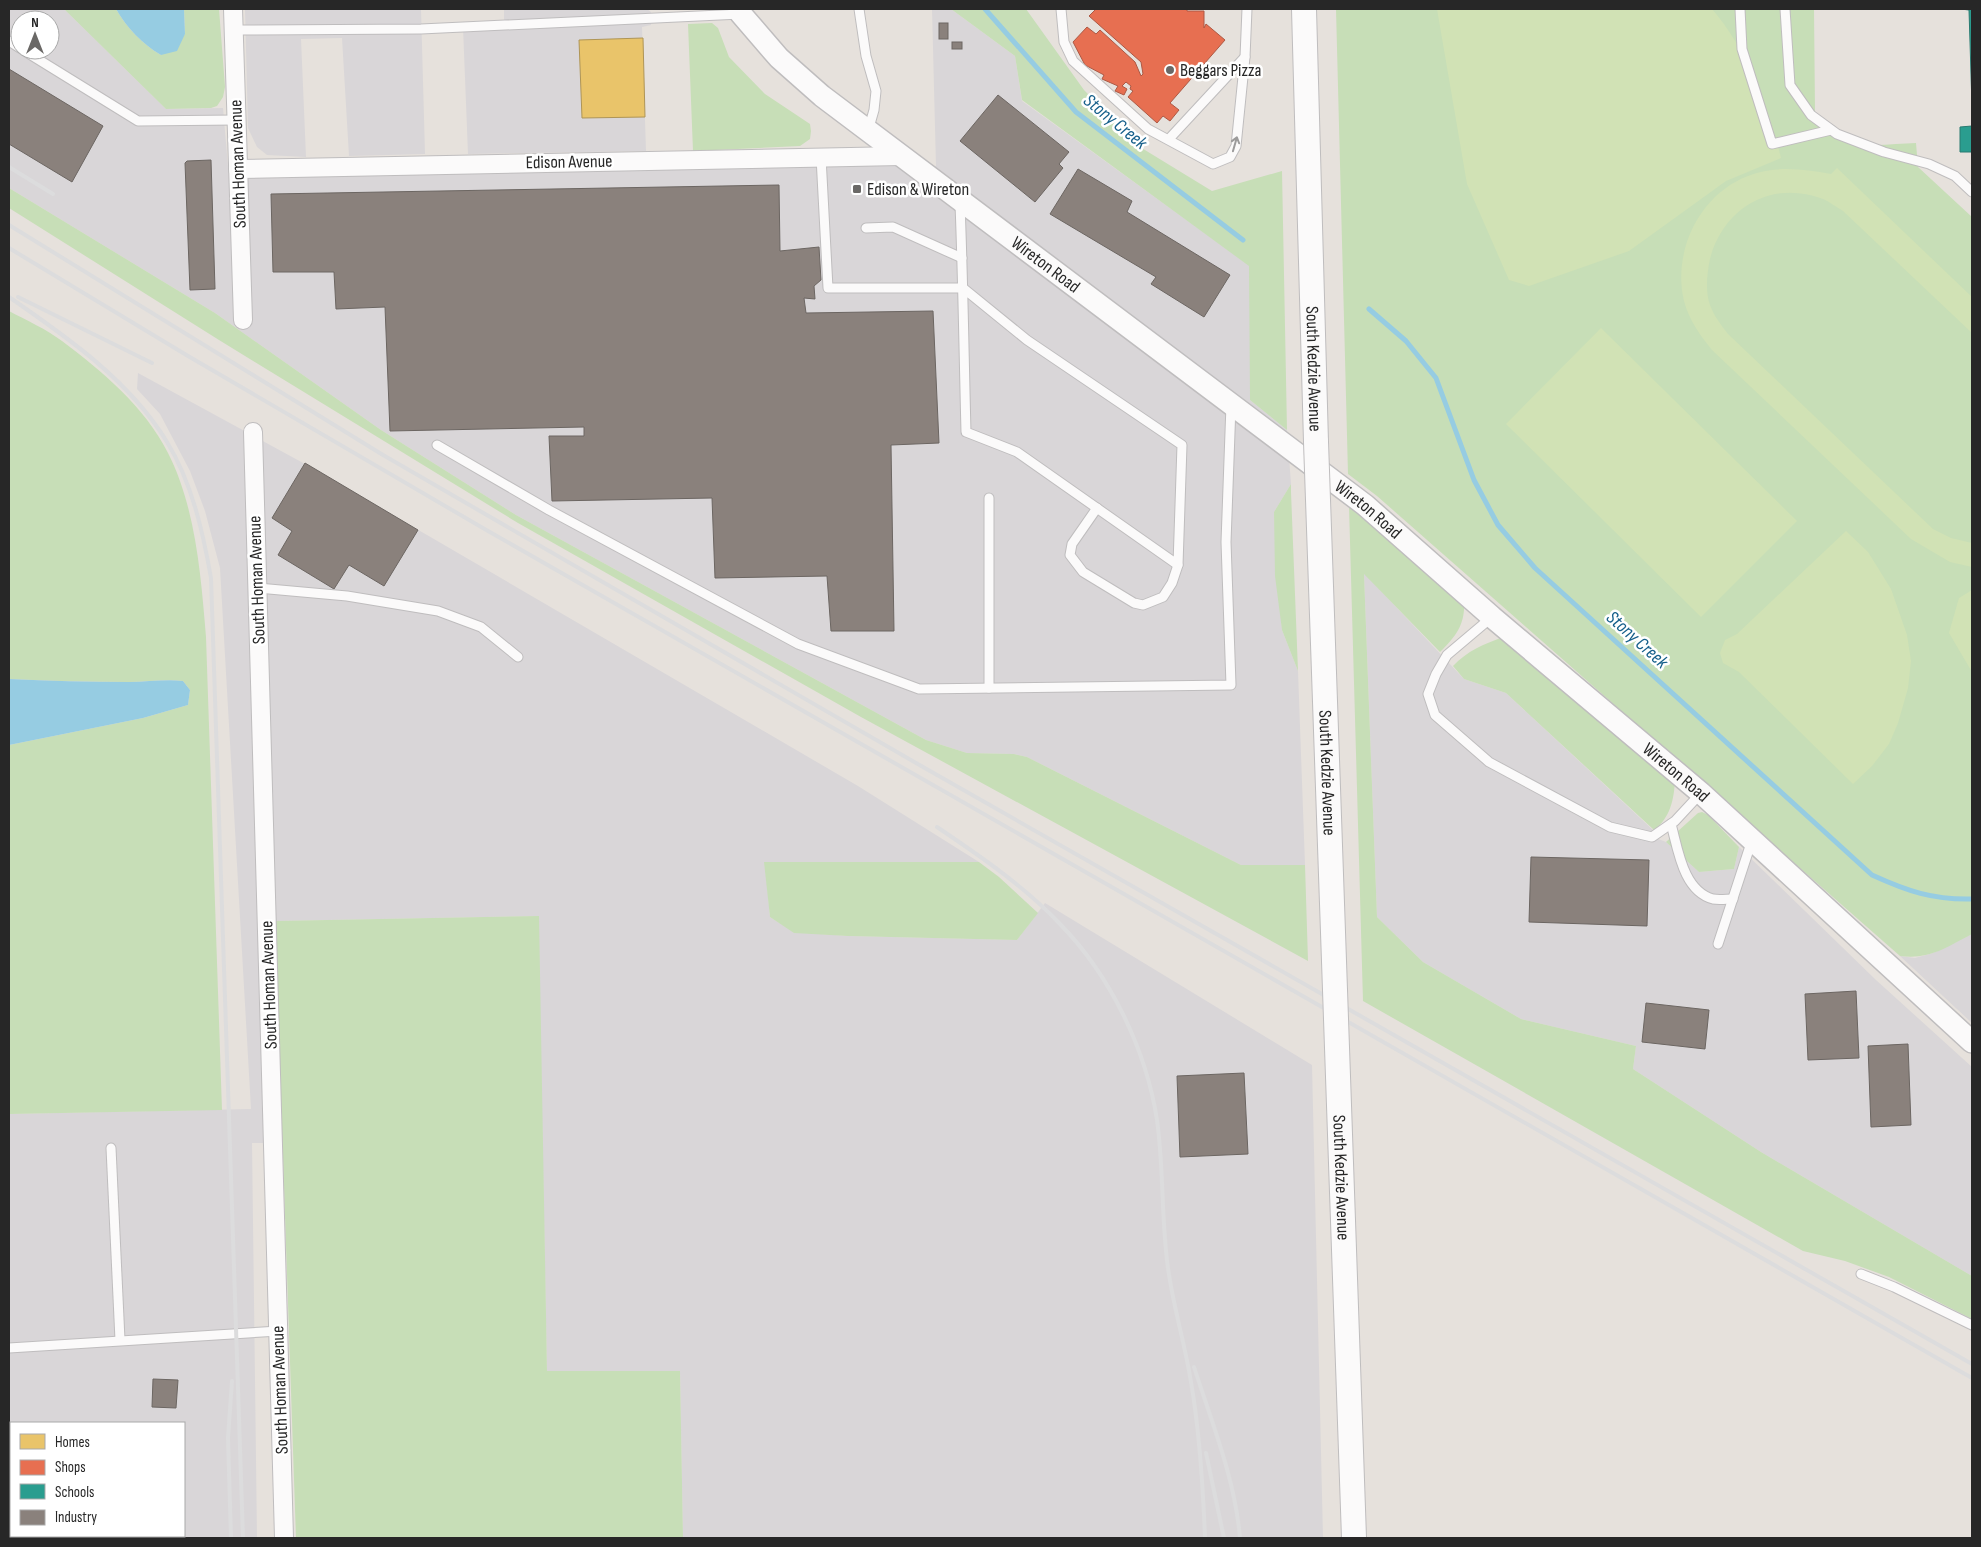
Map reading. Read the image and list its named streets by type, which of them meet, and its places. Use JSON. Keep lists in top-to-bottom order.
{
  "streets": {
    "main road": ["South Kedzie Avenue"],
    "street": ["Edison Avenue", "South Homan Avenue", "Wireton Road"]
  },
  "crossings": [
    ["Edison Avenue", "South Homan Avenue"],
    ["Edison Avenue", "Wireton Road"]
  ],
  "water": ["Stony Creek"],
  "places": {
    "other": ["Beggars Pizza"],
    "transit": ["Edison & Wireton"]
  },
  "legend": [
    "Homes",
    "Shops",
    "Schools",
    "Industry"
  ],
  "north": "top"
}
